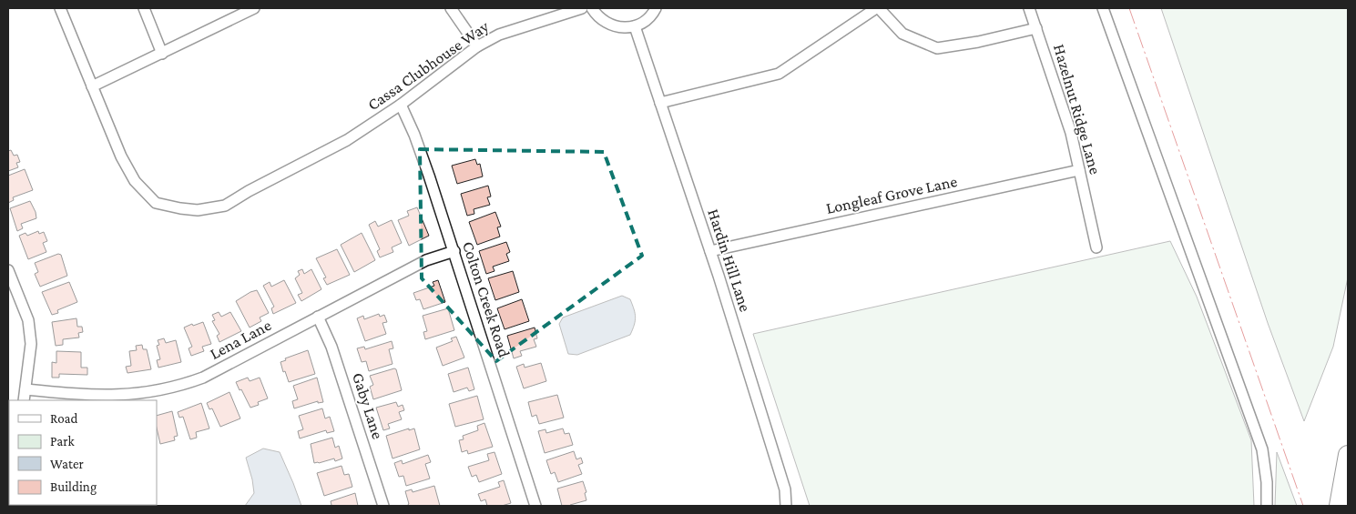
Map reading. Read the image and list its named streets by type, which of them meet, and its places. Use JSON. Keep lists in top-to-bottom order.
{
  "streets": {
    "street": [
      "Cassa Clubhouse Way",
      "Hazelnut Ridge Lane",
      "Longleaf Grove Lane",
      "Hardin Hill Lane",
      "Colton Creek Road",
      "Lena Lane",
      "Gaby Lane"
    ]
  },
  "crossings": [
    ["Cassa Clubhouse Way", "Colton Creek Road"],
    ["Hazelnut Ridge Lane", "Longleaf Grove Lane"],
    ["Longleaf Grove Lane", "Hardin Hill Lane"],
    ["Colton Creek Road", "Lena Lane"],
    ["Lena Lane", "Gaby Lane"]
  ],
  "legend": [
    "Road",
    "Park",
    "Water",
    "Building"
  ]
}
